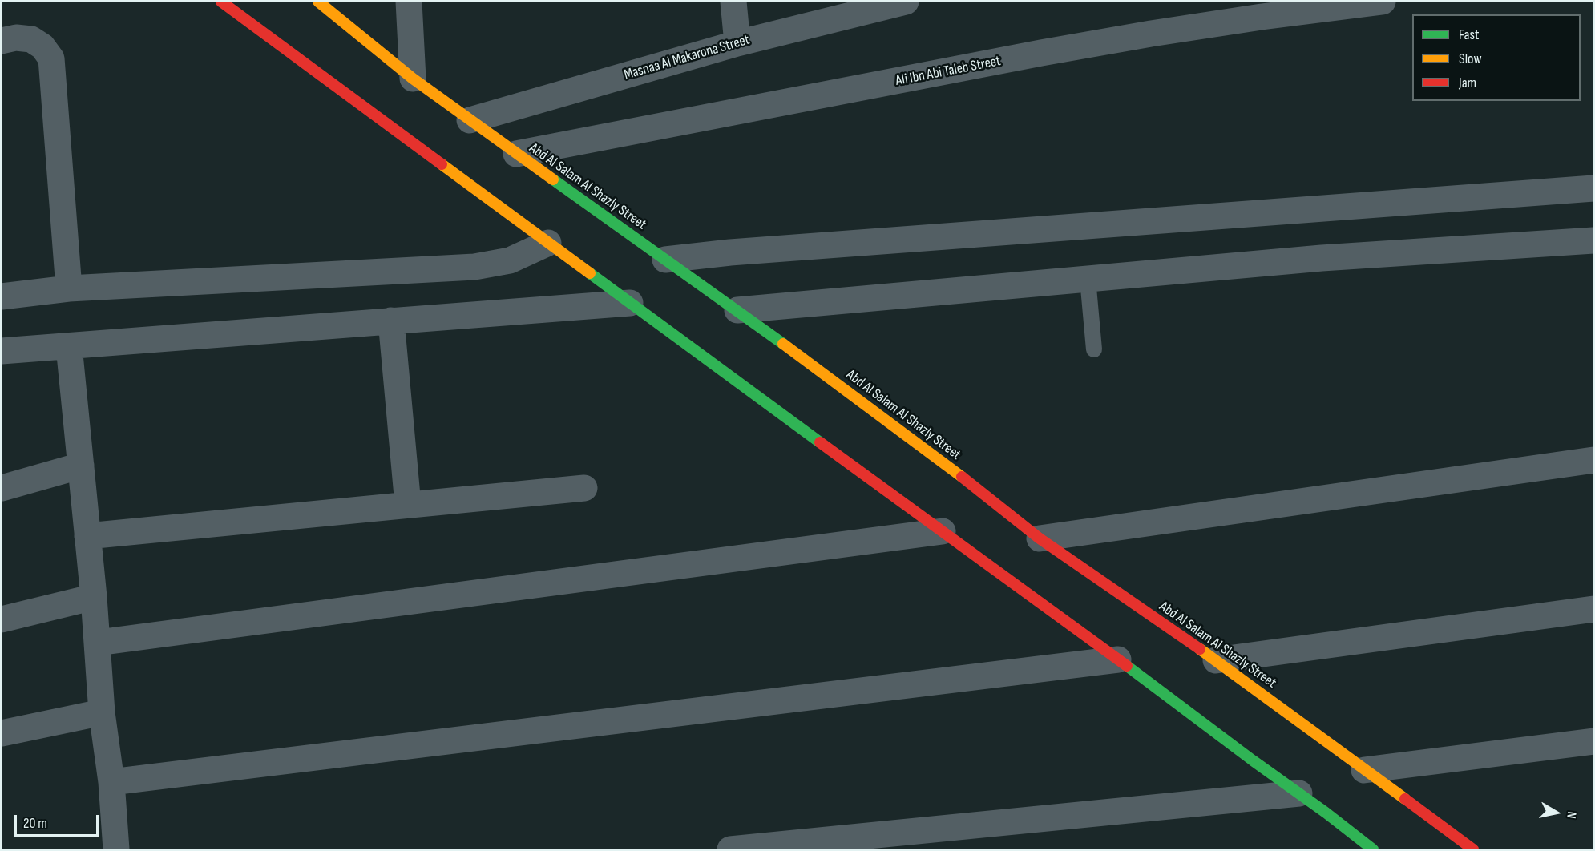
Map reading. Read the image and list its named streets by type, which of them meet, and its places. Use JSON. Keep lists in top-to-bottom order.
{
  "streets": {
    "main road": ["Abd Al Salam Al Shazly Street"],
    "street": ["Masnaa Al Makarona Street", "Ali Ibn Abi Taleb Street"]
  },
  "crossings": [
    ["Masnaa Al Makarona Street", "Abd Al Salam Al Shazly Street"],
    ["Ali Ibn Abi Taleb Street", "Abd Al Salam Al Shazly Street"]
  ],
  "legend": ["Fast", "Slow", "Jam"],
  "scale_bar": "20 m",
  "north": "right"
}
